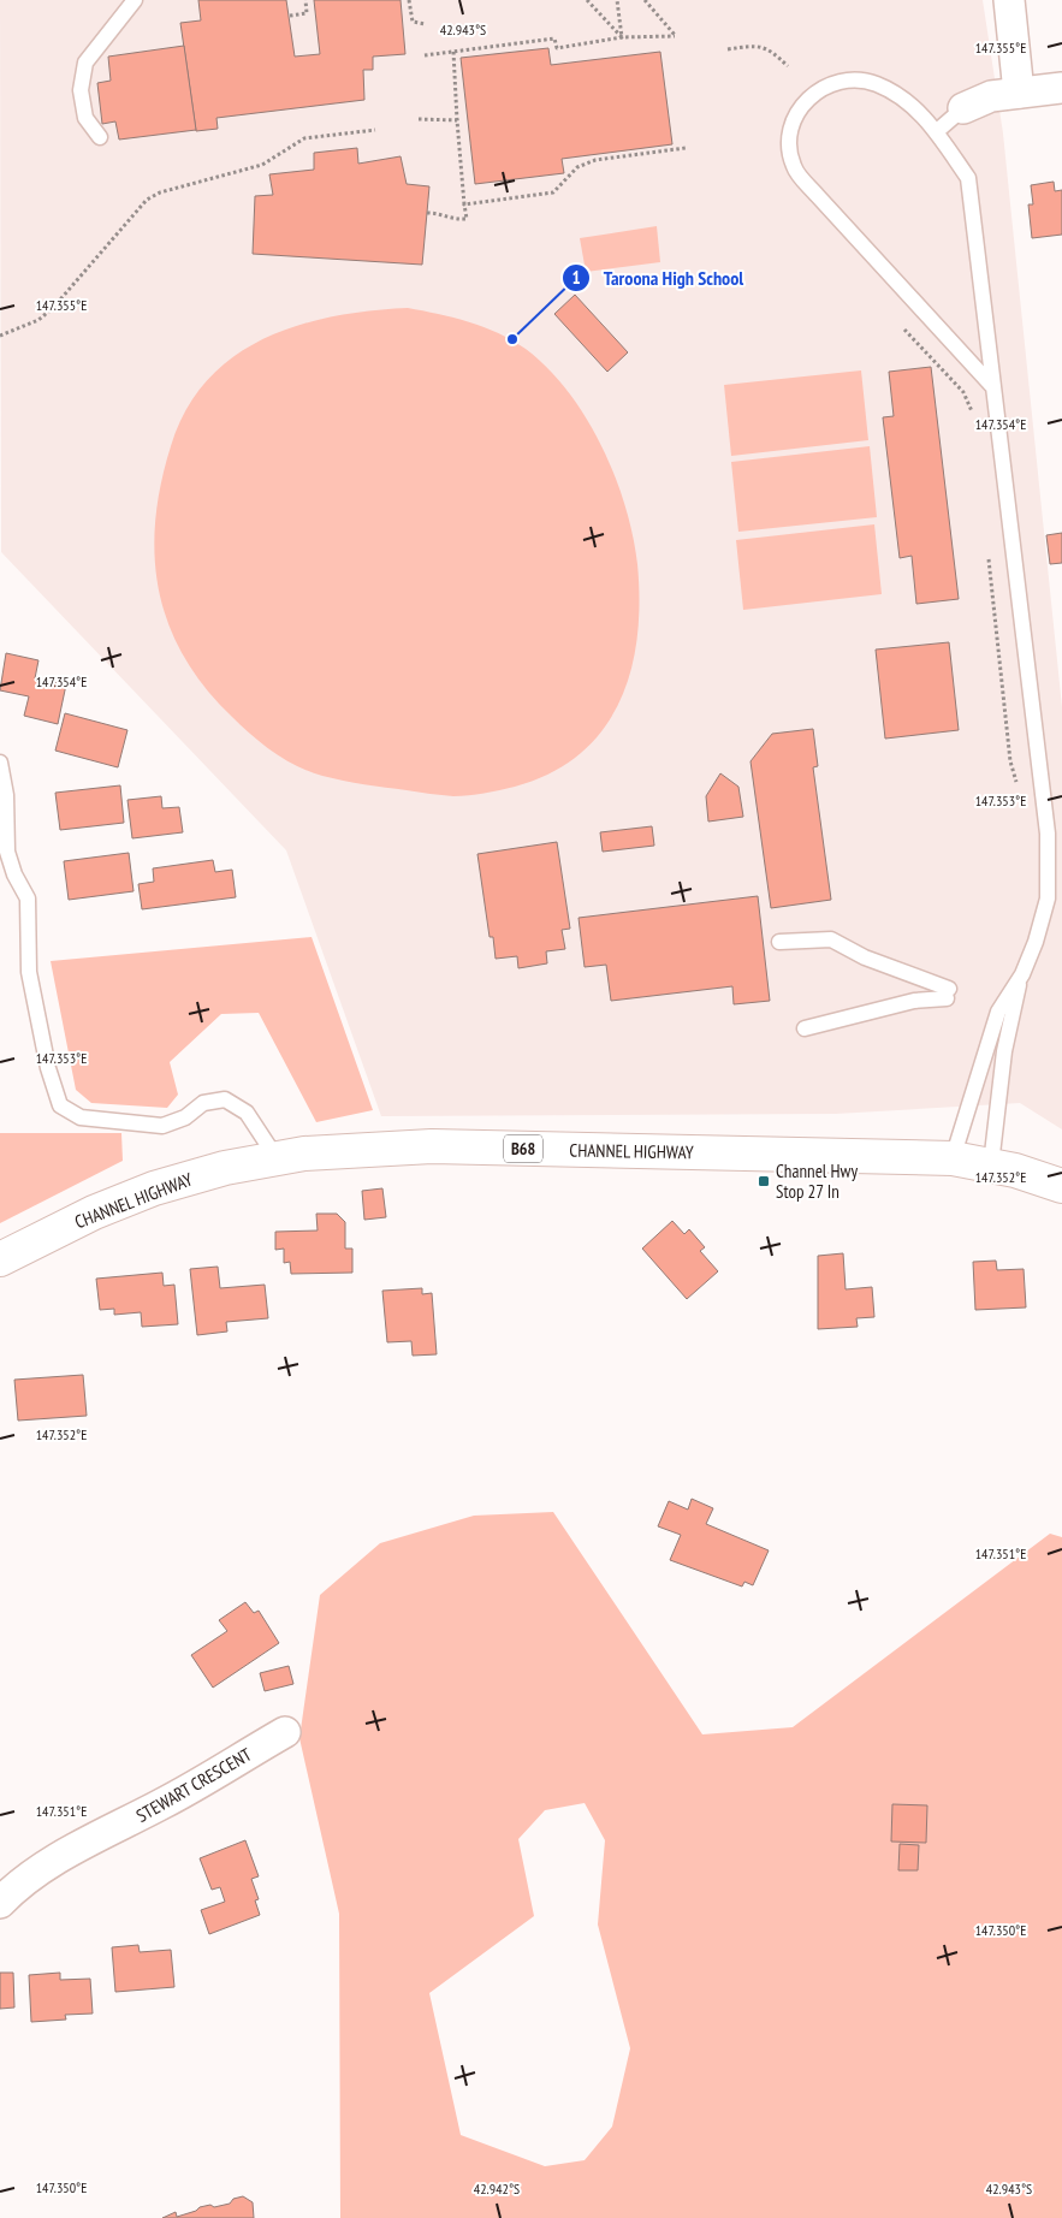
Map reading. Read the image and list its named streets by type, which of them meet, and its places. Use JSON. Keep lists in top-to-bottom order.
{
  "streets": {
    "main road": ["B68", "CHANNEL HIGHWAY"],
    "street": ["STEWART CRESCENT"]
  },
  "places": {
    "other": ["Taroona High School"],
    "transit": ["Channel Hwy Stop 27 In"]
  },
  "coordinates": [
    "42.943°S",
    "147.355°E",
    "147.354°E",
    "147.353°E",
    "147.352°E",
    "147.351°E",
    "147.350°E",
    "42.942°S"
  ]
}
